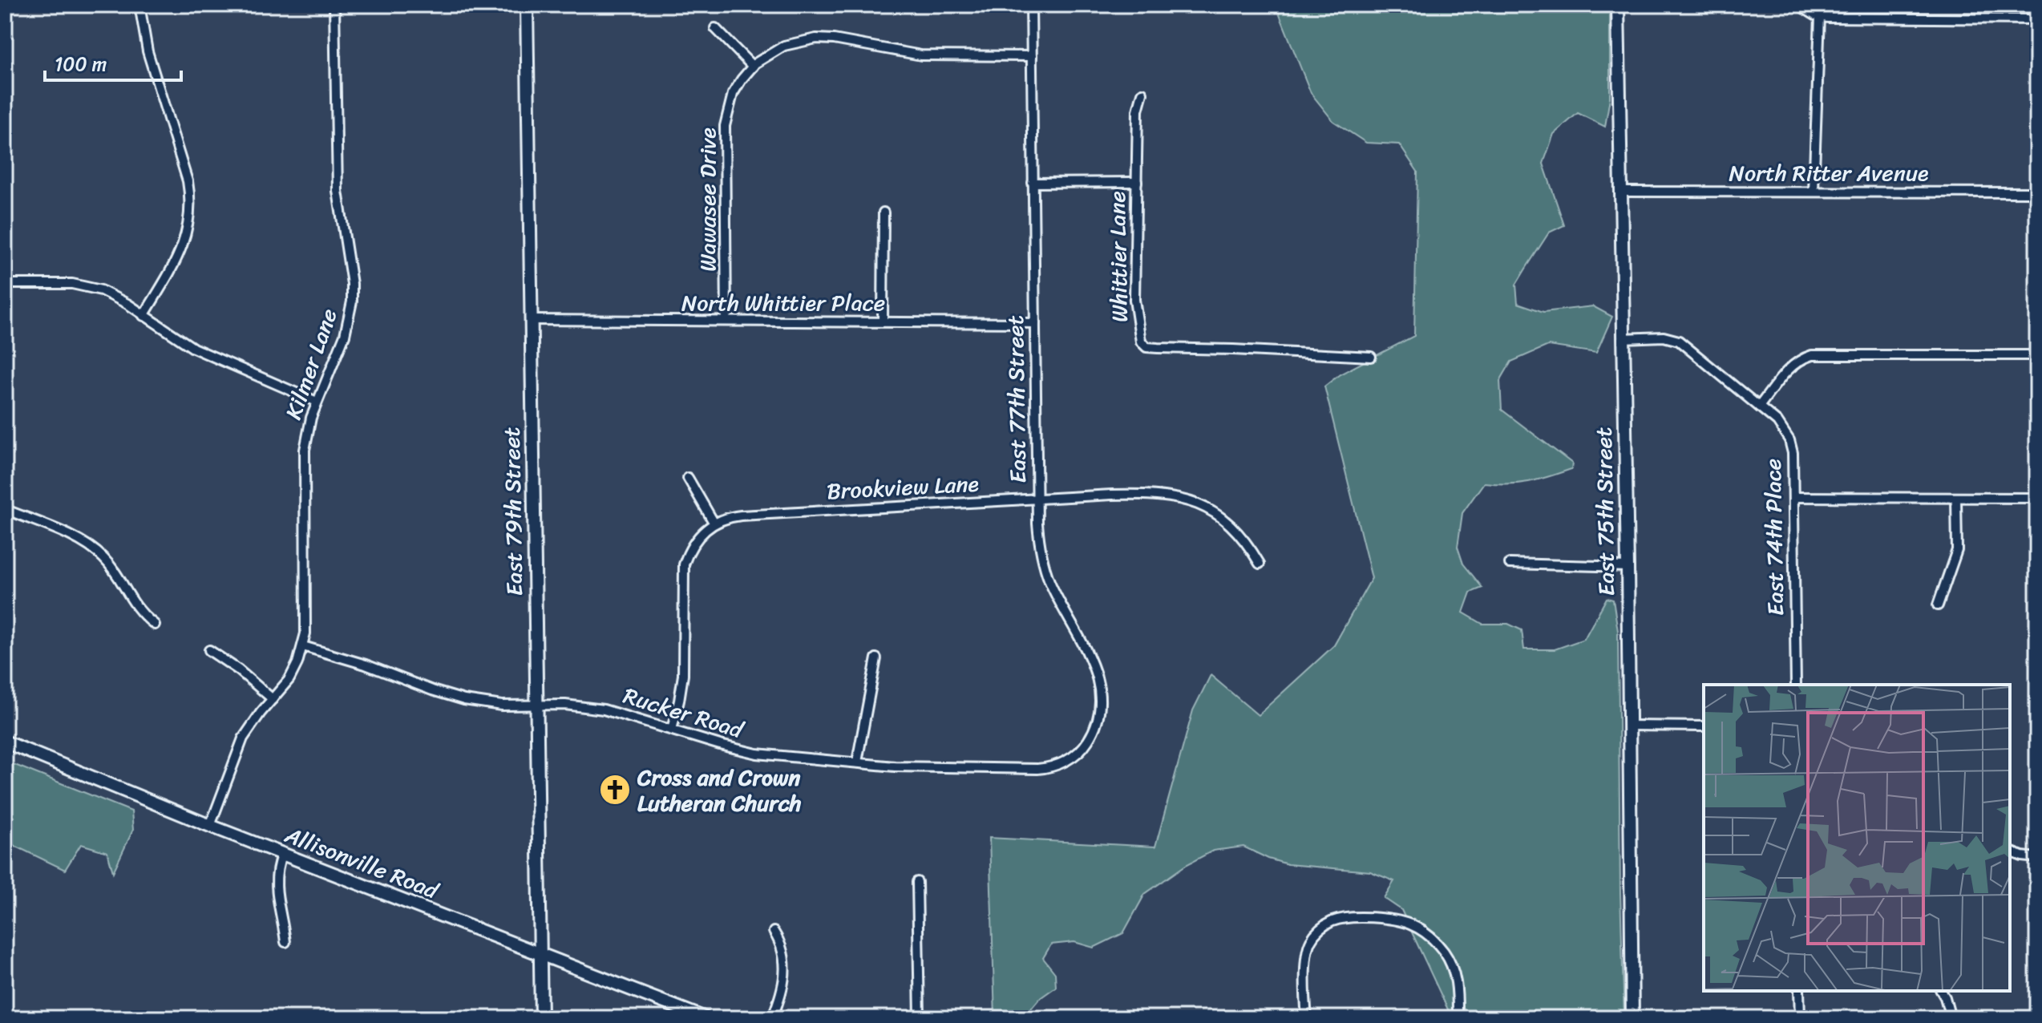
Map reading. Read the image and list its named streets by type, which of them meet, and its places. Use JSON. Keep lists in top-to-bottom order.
{
  "streets": {
    "street": [
      "North Ritter Avenue",
      "Wawasee Drive",
      "Whittier Lane",
      "North Whittier Place",
      "Kilmer Lane",
      "East 77th Street",
      "Brookview Lane",
      "East 79th Street",
      "East 75th Street",
      "East 74th Place",
      "Rucker Road",
      "Allisonville Road"
    ]
  },
  "crossings": [
    ["North Ritter Avenue", "East 75th Street"],
    ["Wawasee Drive", "North Whittier Place"],
    ["Wawasee Drive", "East 77th Street"],
    ["North Whittier Place", "East 77th Street"],
    ["North Whittier Place", "East 79th Street"],
    ["Kilmer Lane", "Rucker Road"],
    ["Kilmer Lane", "Allisonville Road"],
    ["East 77th Street", "Brookview Lane"],
    ["East 77th Street", "Rucker Road"],
    ["East 79th Street", "Rucker Road"],
    ["East 79th Street", "Allisonville Road"],
    ["East 75th Street", "East 74th Place"]
  ],
  "places": {
    "church": ["Cross and Crown Lutheran Church"]
  },
  "scale_bar": "100 m"
}
